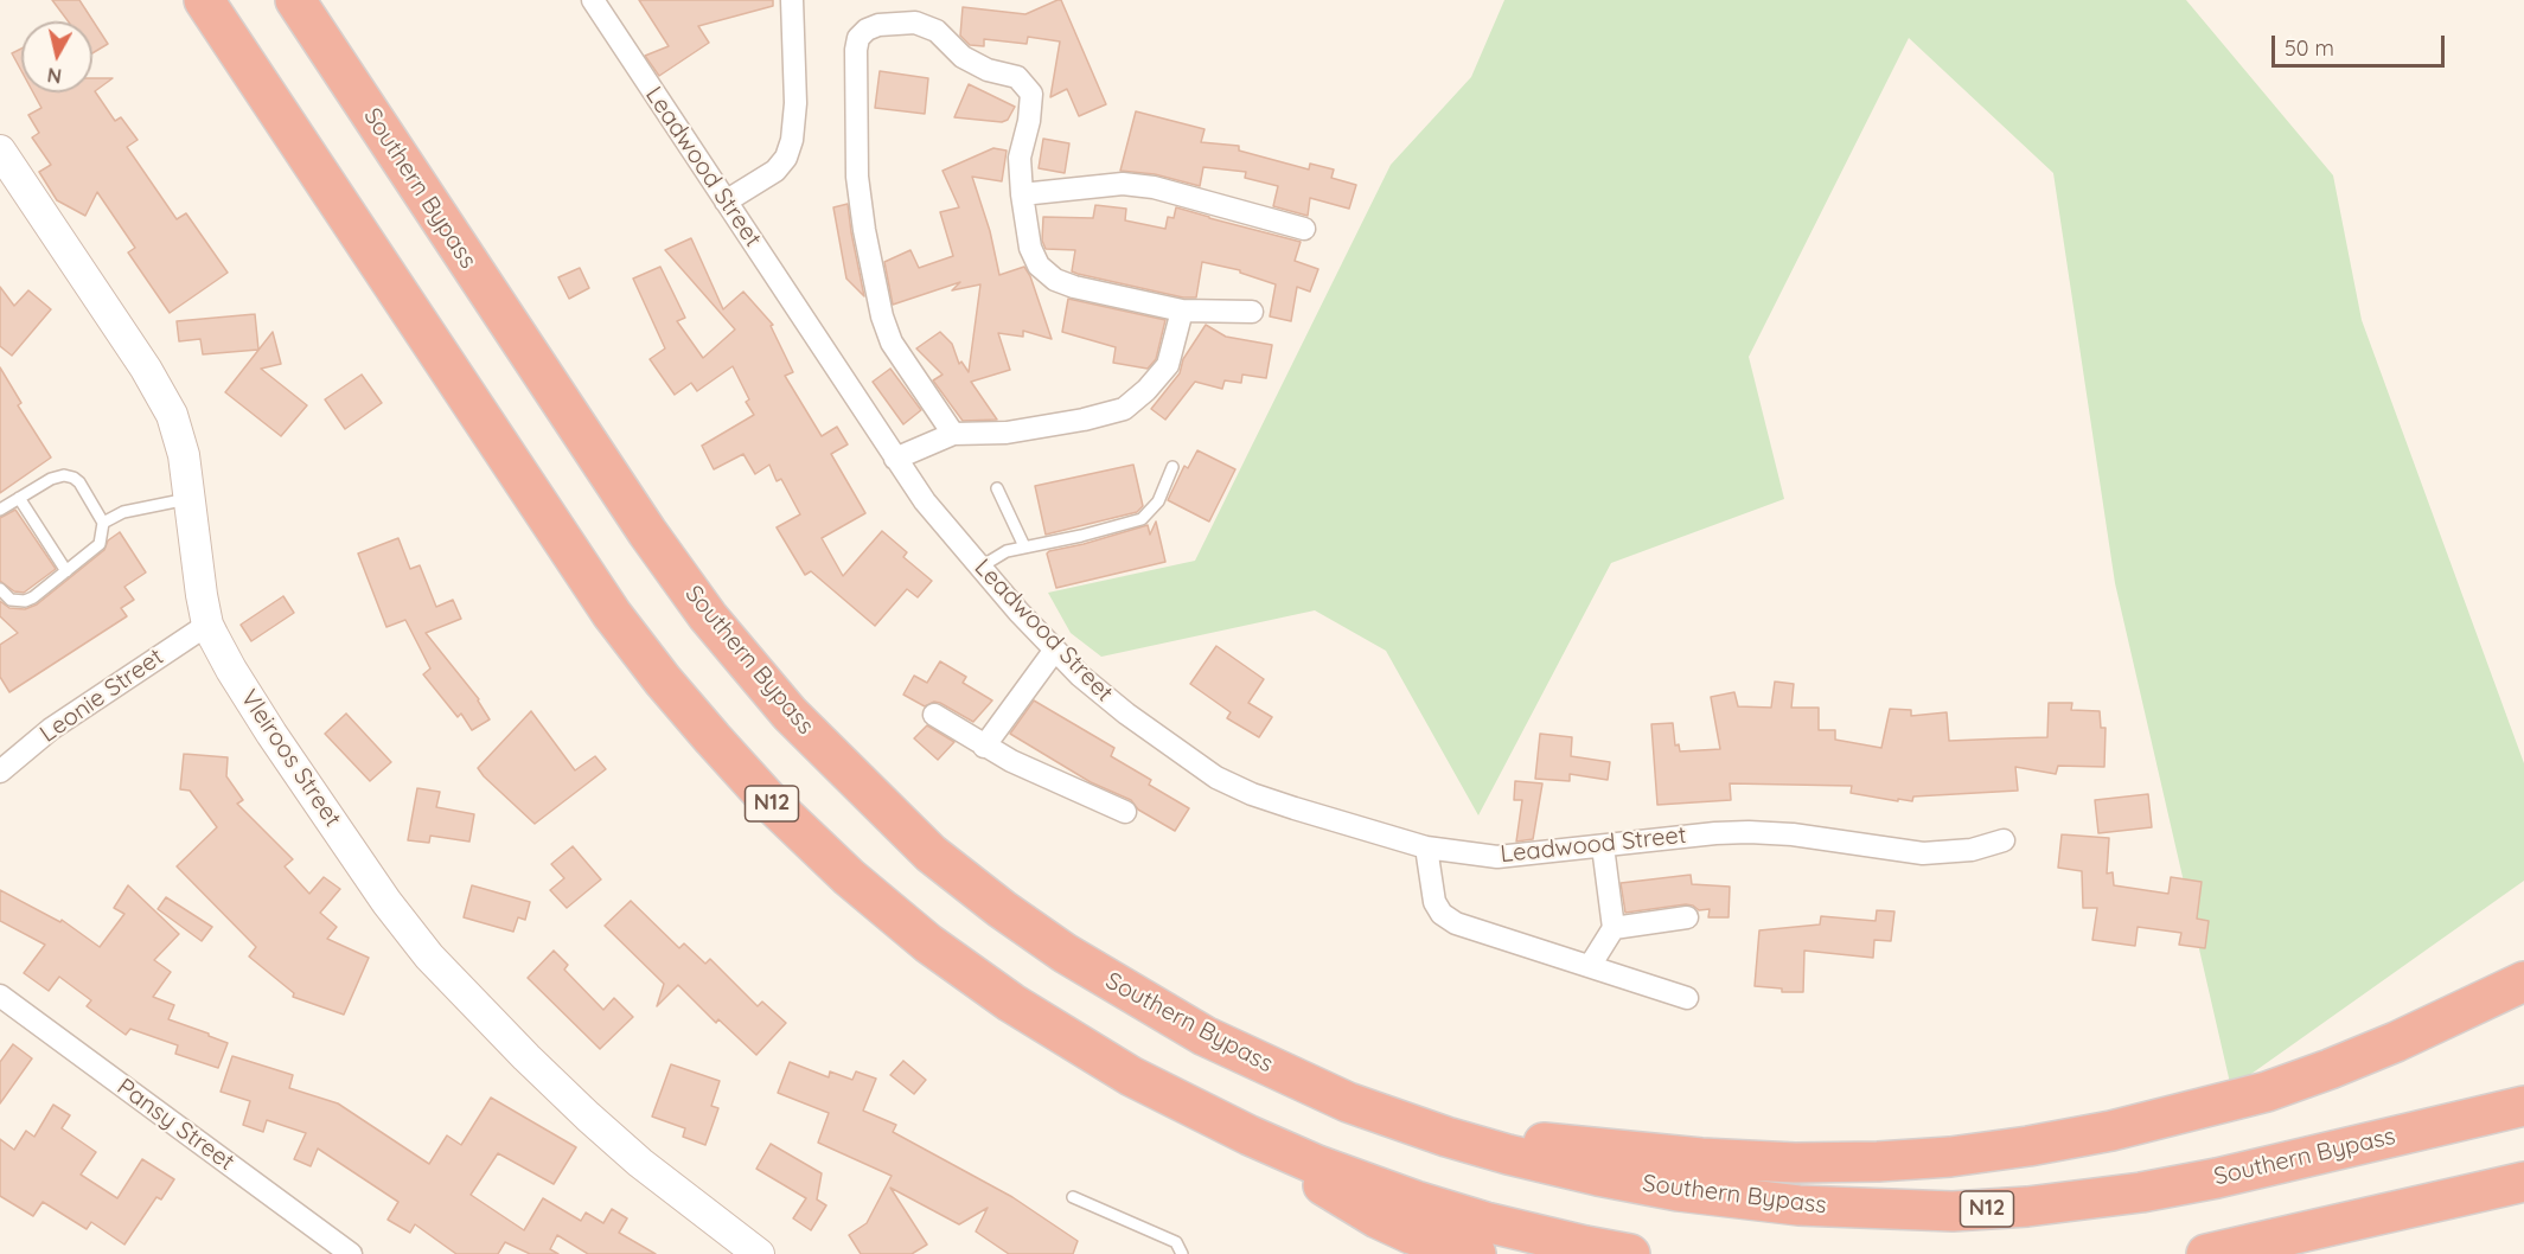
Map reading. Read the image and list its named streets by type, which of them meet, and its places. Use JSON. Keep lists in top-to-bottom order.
{
  "streets": {
    "highway": ["Southern Bypass", "N12"],
    "street": [
      "Leadwood Street",
      "Leonie Street",
      "Vleiroos Street",
      "Pansy Street"
    ]
  },
  "crossings": [
    ["Leonie Street", "Vleiroos Street"]
  ],
  "scale_bar": "50 m",
  "north": "bottom"
}
